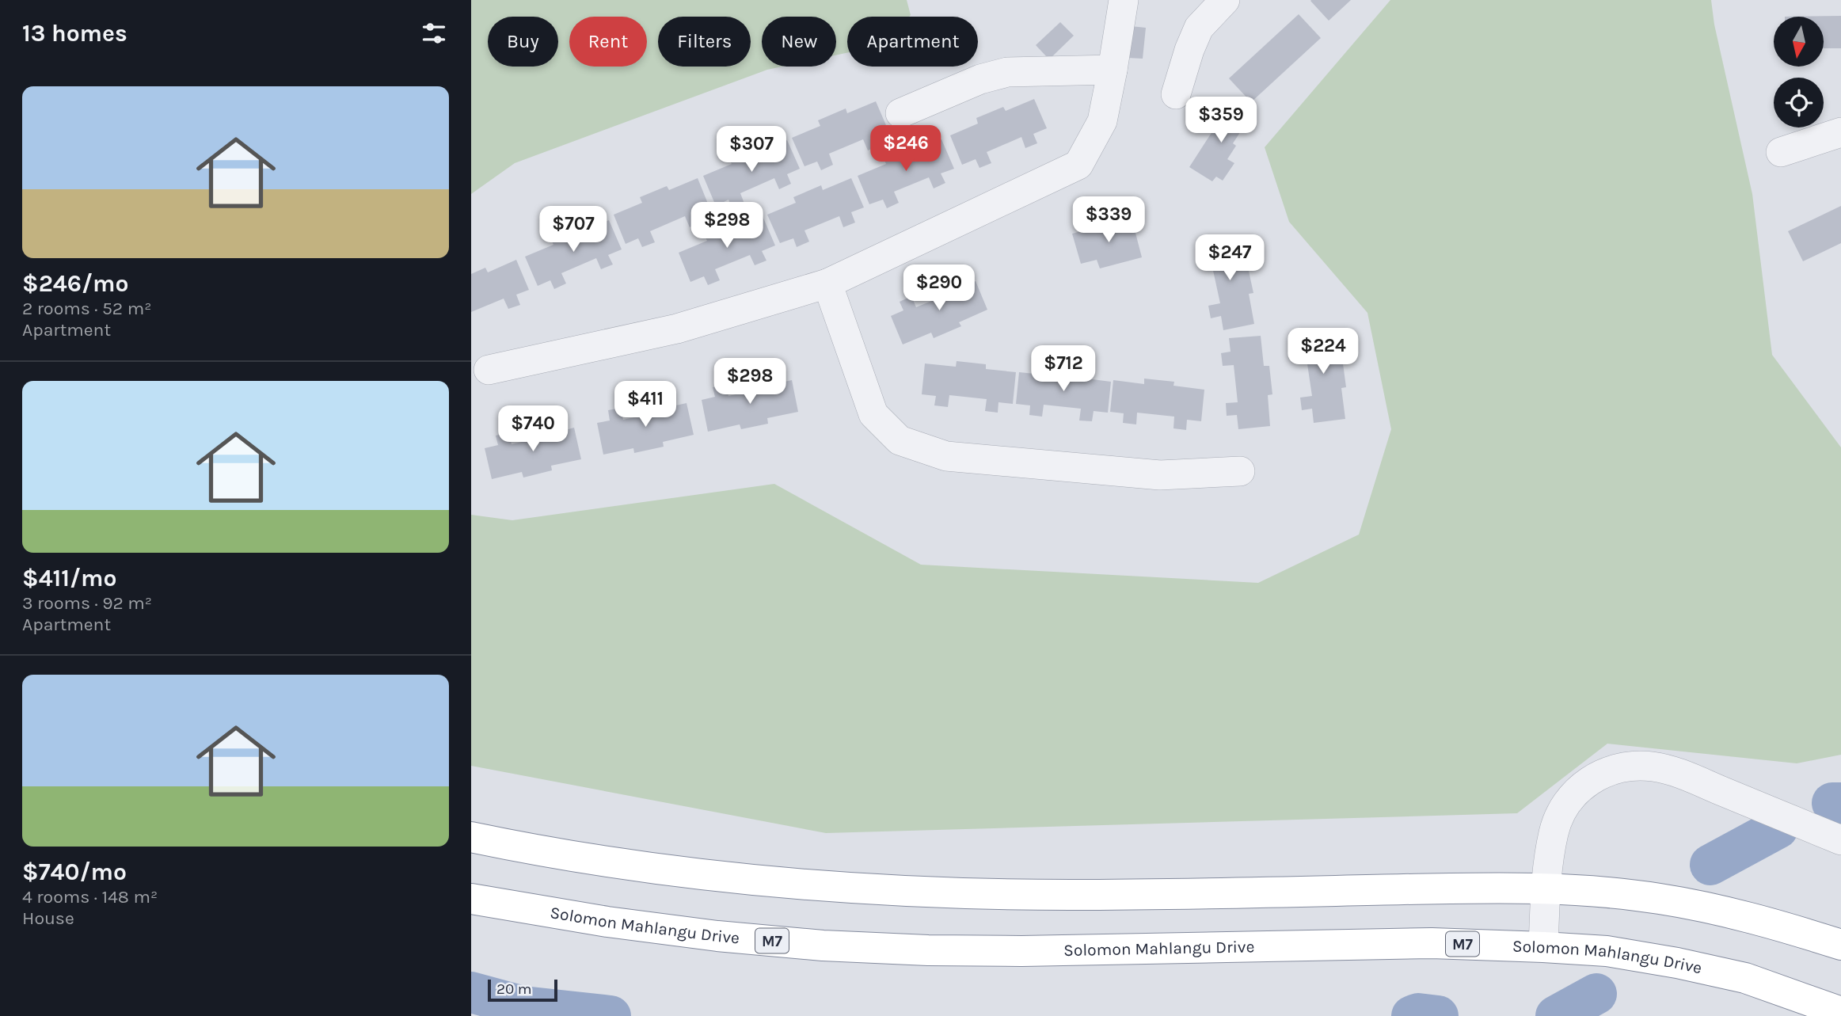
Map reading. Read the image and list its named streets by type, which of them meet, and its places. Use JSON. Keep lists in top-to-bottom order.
{
  "streets": {
    "highway": ["Solomon Mahlangu Drive", "M7"]
  },
  "scale_bar": "20 m",
  "north": "bottom",
  "page": {
    "heading": "13 homes",
    "chip": [
      "Buy",
      "Rent",
      "Filters",
      "New",
      "Apartment"
    ],
    "list": [
      {
        "name": "$246/mo",
        "note": "2 rooms · 52 m² · Apartment"
      },
      {
        "name": "$411/mo",
        "note": "3 rooms · 92 m² · Apartment"
      },
      {
        "name": "$740/mo",
        "note": "4 rooms · 148 m² · House"
      }
    ],
    "price": [
      "$359",
      "$246",
      "$307",
      "$339",
      "$298",
      "$707",
      "$247",
      "$290",
      "$224",
      "$712",
      "$298",
      "$411",
      "$740"
    ],
    "scale": "20 m"
  }
}
